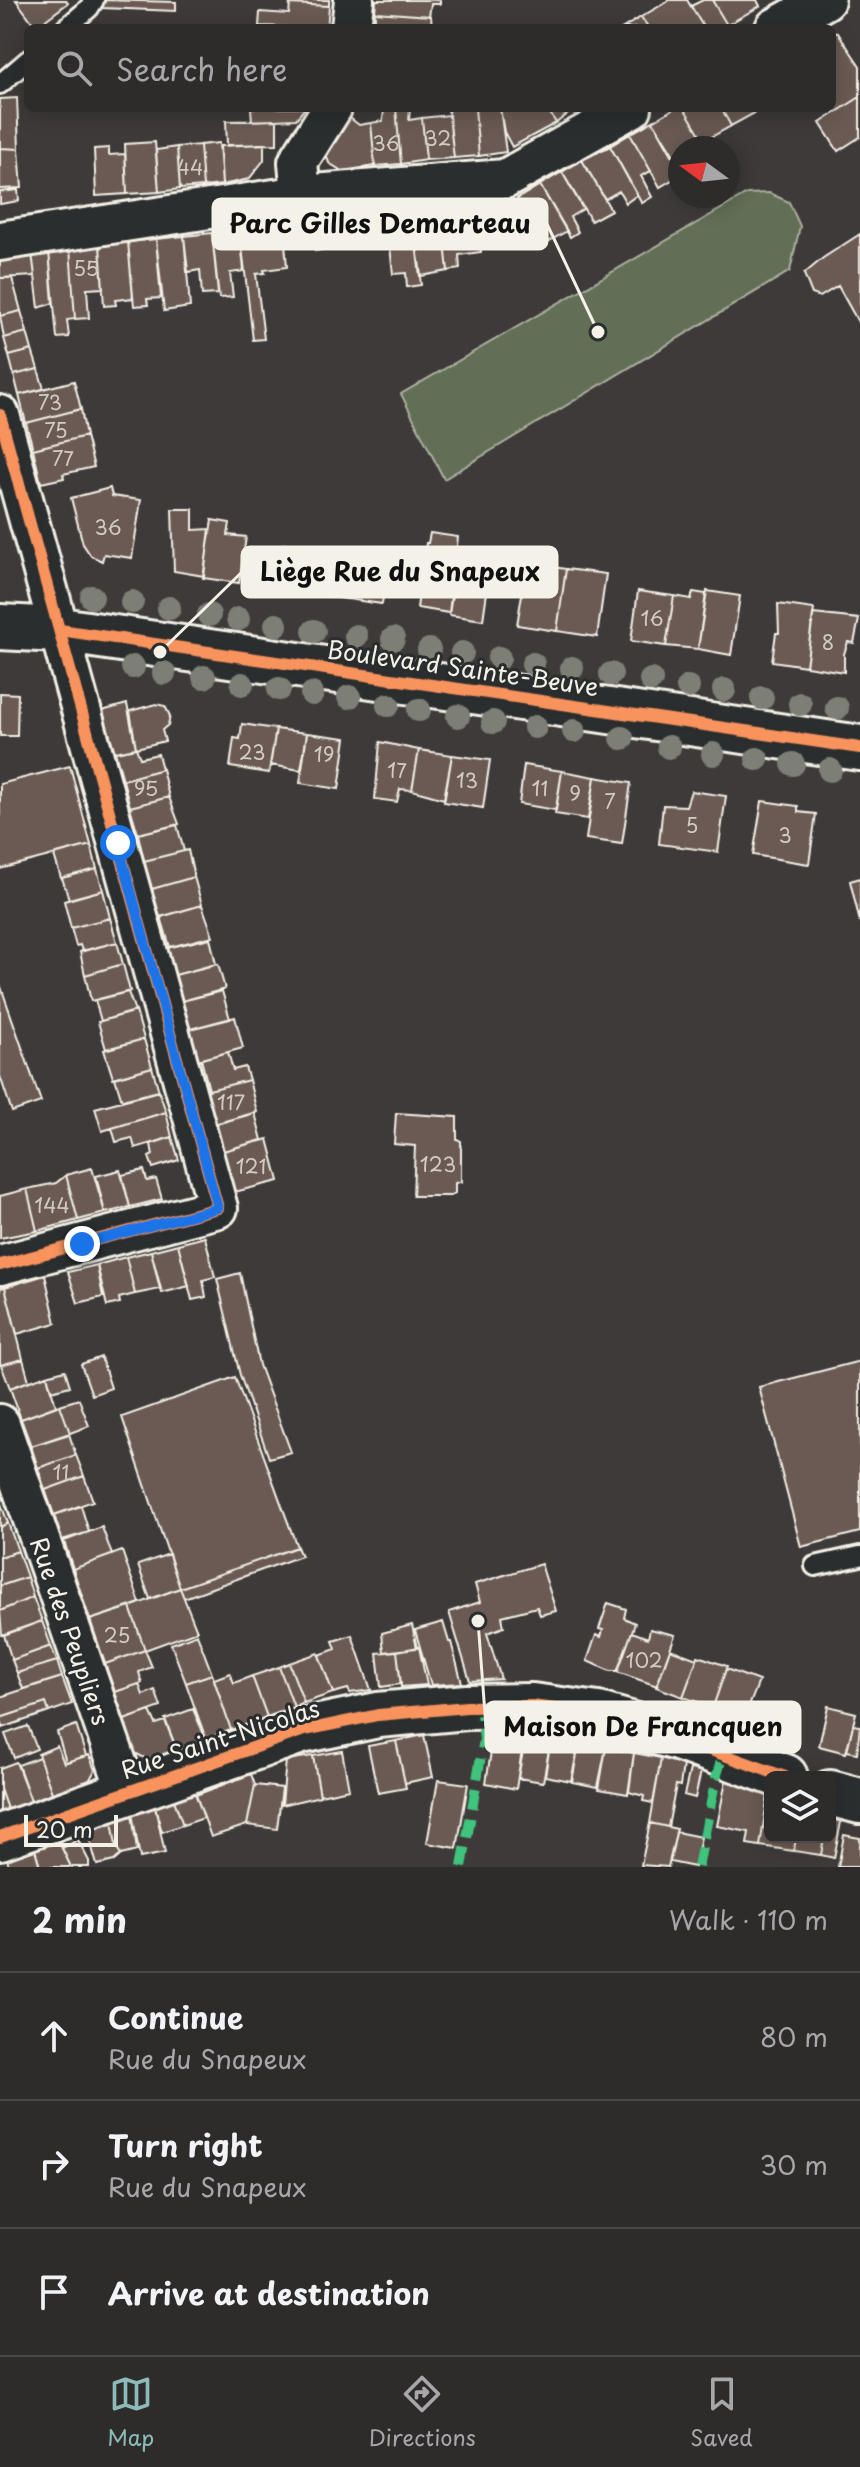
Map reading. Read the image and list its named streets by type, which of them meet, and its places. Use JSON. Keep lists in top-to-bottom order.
{
  "streets": {
    "street": ["Boulevard Sainte-Beuve", "Rue des Peupliers", "Rue Saint-Nicolas"]
  },
  "crossings": [
    ["Rue des Peupliers", "Rue Saint-Nicolas"]
  ],
  "places": ["Parc Gilles Demarteau", "Liège Rue du Snapeux", "Maison De Francquen"],
  "house_numbers": [
    "32",
    "36",
    "44",
    "55",
    "73",
    "75",
    "77",
    "36",
    "16",
    "8",
    "23",
    "19",
    "17",
    "13",
    "95",
    "11",
    "9",
    "7",
    "5",
    "3",
    "117",
    "123",
    "121",
    "144",
    "11",
    "25",
    "102"
  ],
  "scale_bar": "20 m",
  "north": "left",
  "page": {
    "search": "Search here",
    "scale": "20 m",
    "heading": ["2 min", "Walk · 110 m"],
    "list": [
      ["Continue", "Rue du Snapeux", "80 m"],
      ["Turn right", "Rue du Snapeux", "30 m"],
      "Arrive at destination"
    ],
    "nav": ["Map", "Directions", "Saved"]
  }
}
